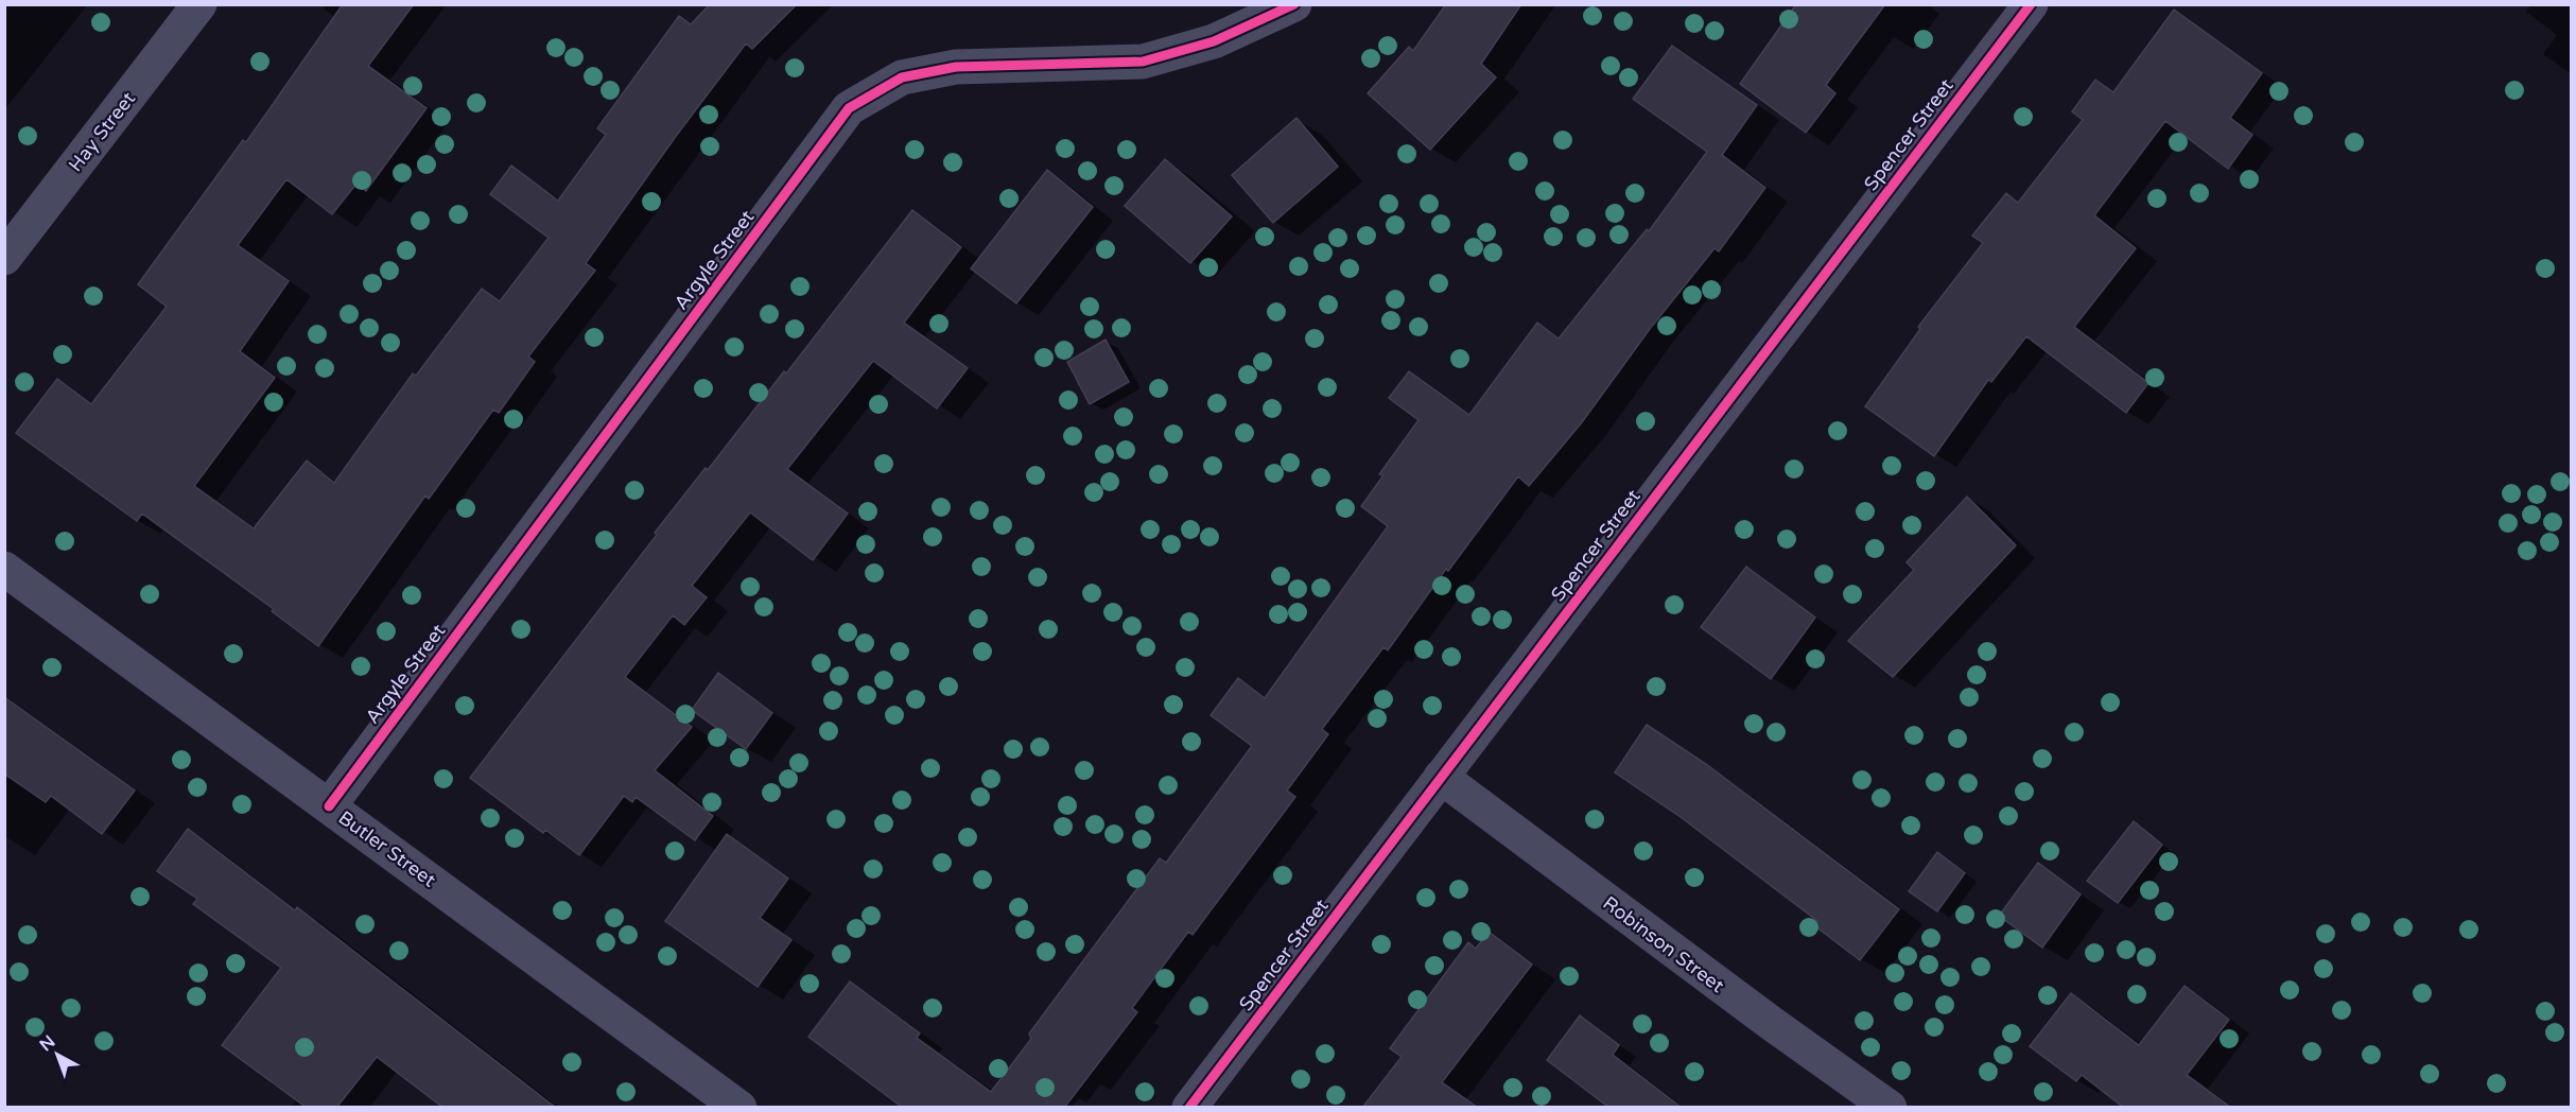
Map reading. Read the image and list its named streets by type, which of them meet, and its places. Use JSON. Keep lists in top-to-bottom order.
{
  "streets": {
    "street": [
      "Hay Street",
      "Spencer Street",
      "Argyle Street",
      "Butler Street",
      "Robinson Street"
    ]
  },
  "crossings": [
    ["Spencer Street", "Robinson Street"],
    ["Argyle Street", "Butler Street"]
  ],
  "north": "top left"
}
